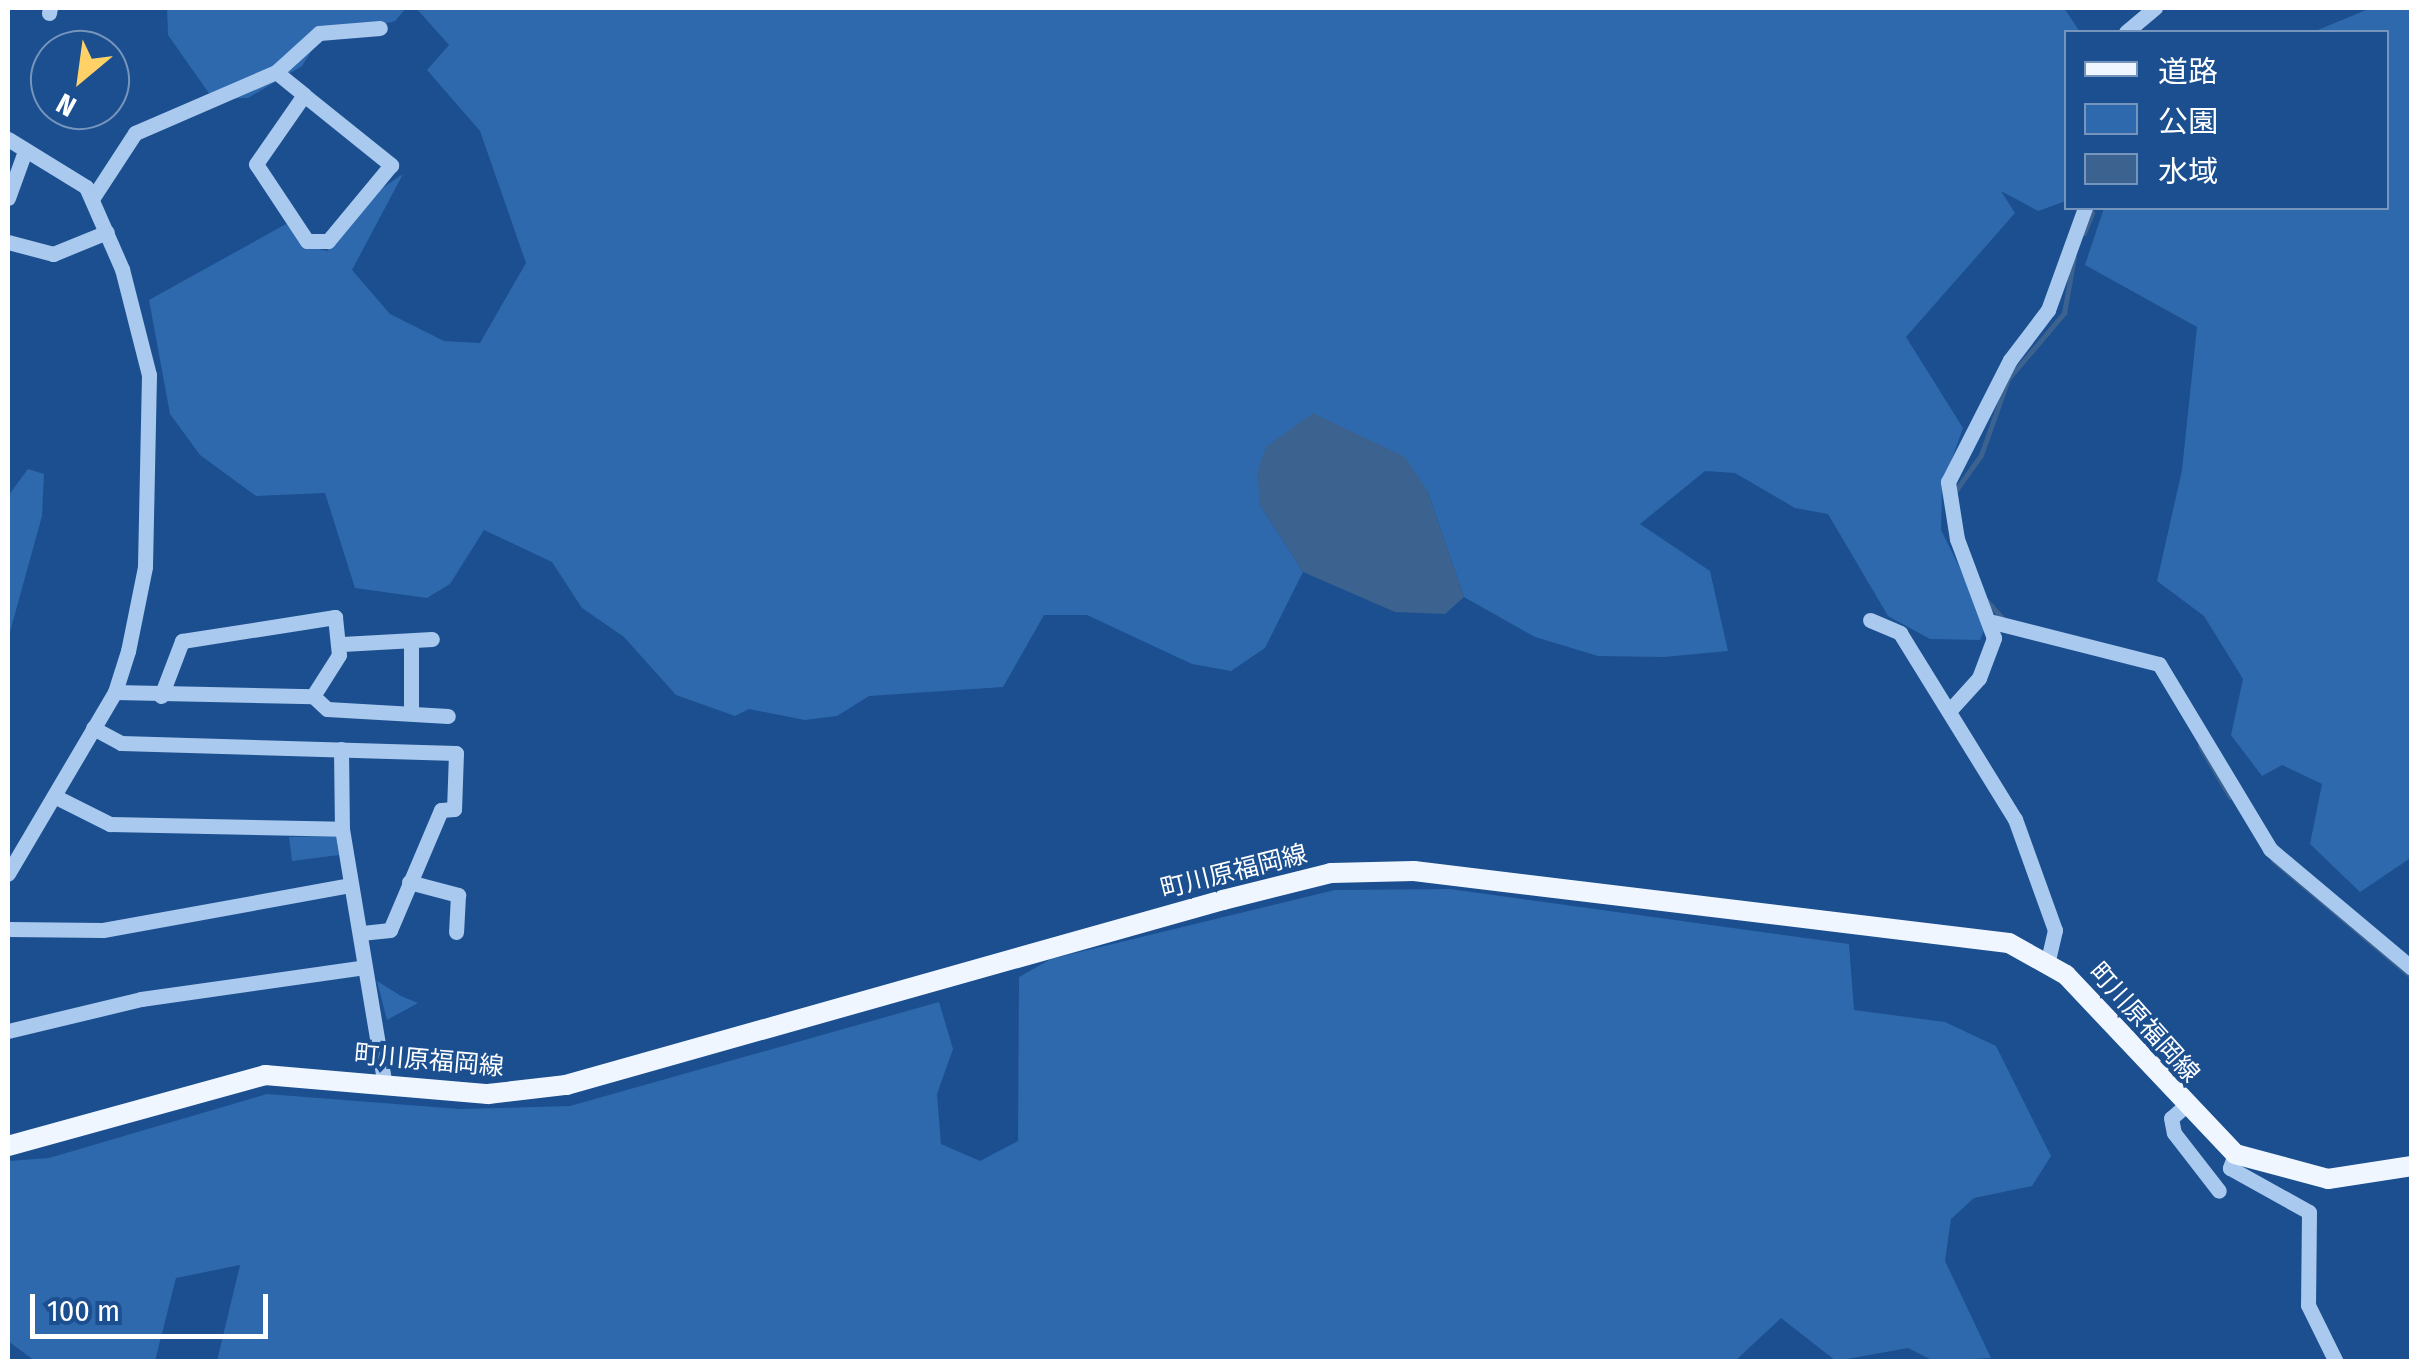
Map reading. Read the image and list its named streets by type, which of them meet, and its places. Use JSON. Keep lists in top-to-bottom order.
{
  "streets": {
    "main road": ["町川原福岡線"]
  },
  "legend": ["道路", "公園", "水域"],
  "scale_bar": "100 m",
  "north": "bottom left"
}
